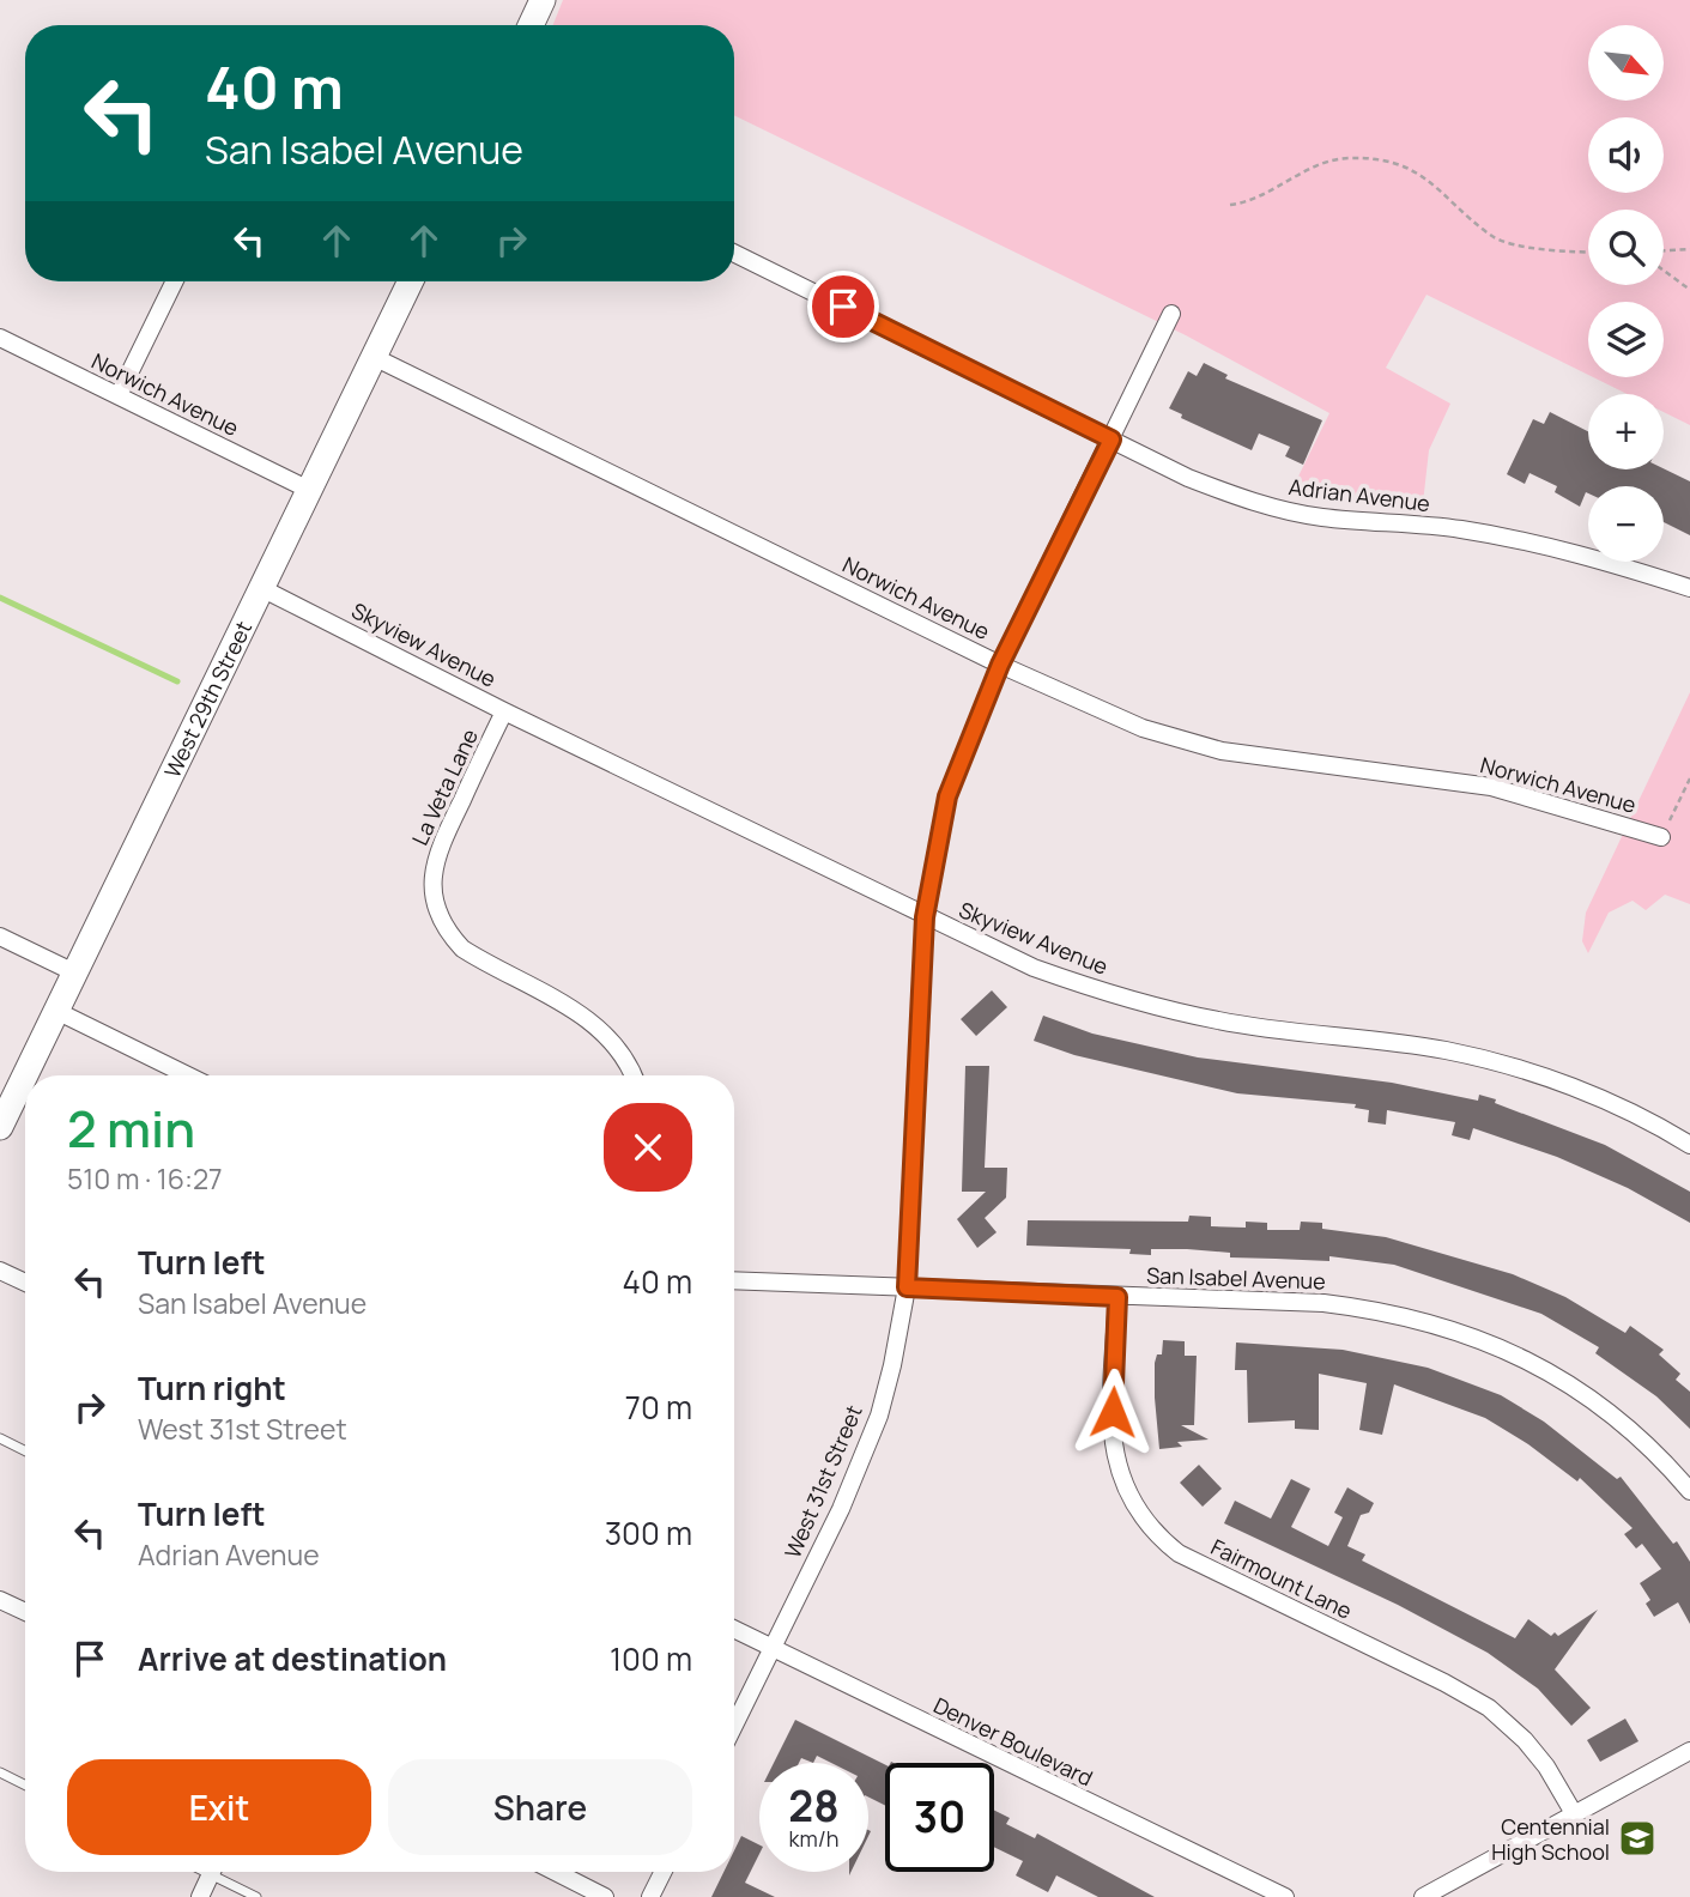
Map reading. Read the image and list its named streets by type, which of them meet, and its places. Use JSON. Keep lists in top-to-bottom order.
{
  "streets": {
    "street": [
      "Norwich Avenue",
      "Adrian Avenue",
      "Skyview Avenue",
      "West 29th Street",
      "La Veta Lane",
      "San Isabel Avenue",
      "West 31st Street",
      "Fairmount Lane",
      "Denver Boulevard"
    ]
  },
  "crossings": [
    ["Norwich Avenue", "West 29th Street"],
    ["Norwich Avenue", "West 31st Street"],
    ["Adrian Avenue", "West 31st Street"],
    ["Skyview Avenue", "West 29th Street"],
    ["Skyview Avenue", "La Veta Lane"],
    ["Skyview Avenue", "West 31st Street"],
    ["San Isabel Avenue", "West 31st Street"],
    ["San Isabel Avenue", "Fairmount Lane"],
    ["West 31st Street", "Denver Boulevard"]
  ],
  "places": {
    "school or university": ["Centennial High School"]
  },
  "north": "bottom right",
  "page": {
    "map_buttons": ["+", "−"],
    "turn": ["40 m", "San Isabel Avenue"],
    "heading": ["2 min", "510 m · 16:27"],
    "list": [
      {
        "name": "Turn left",
        "note": "San Isabel Avenue",
        "value": "40 m"
      },
      {
        "name": "Turn right",
        "note": "West 31st Street",
        "value": "70 m"
      },
      {
        "name": "Turn left",
        "note": "Adrian Avenue",
        "value": "300 m"
      },
      {
        "name": "Arrive at destination",
        "value": "100 m"
      }
    ],
    "buttons": ["Exit", "Share"],
    "speed": "28 km/h",
    "limit": "30"
  }
}
